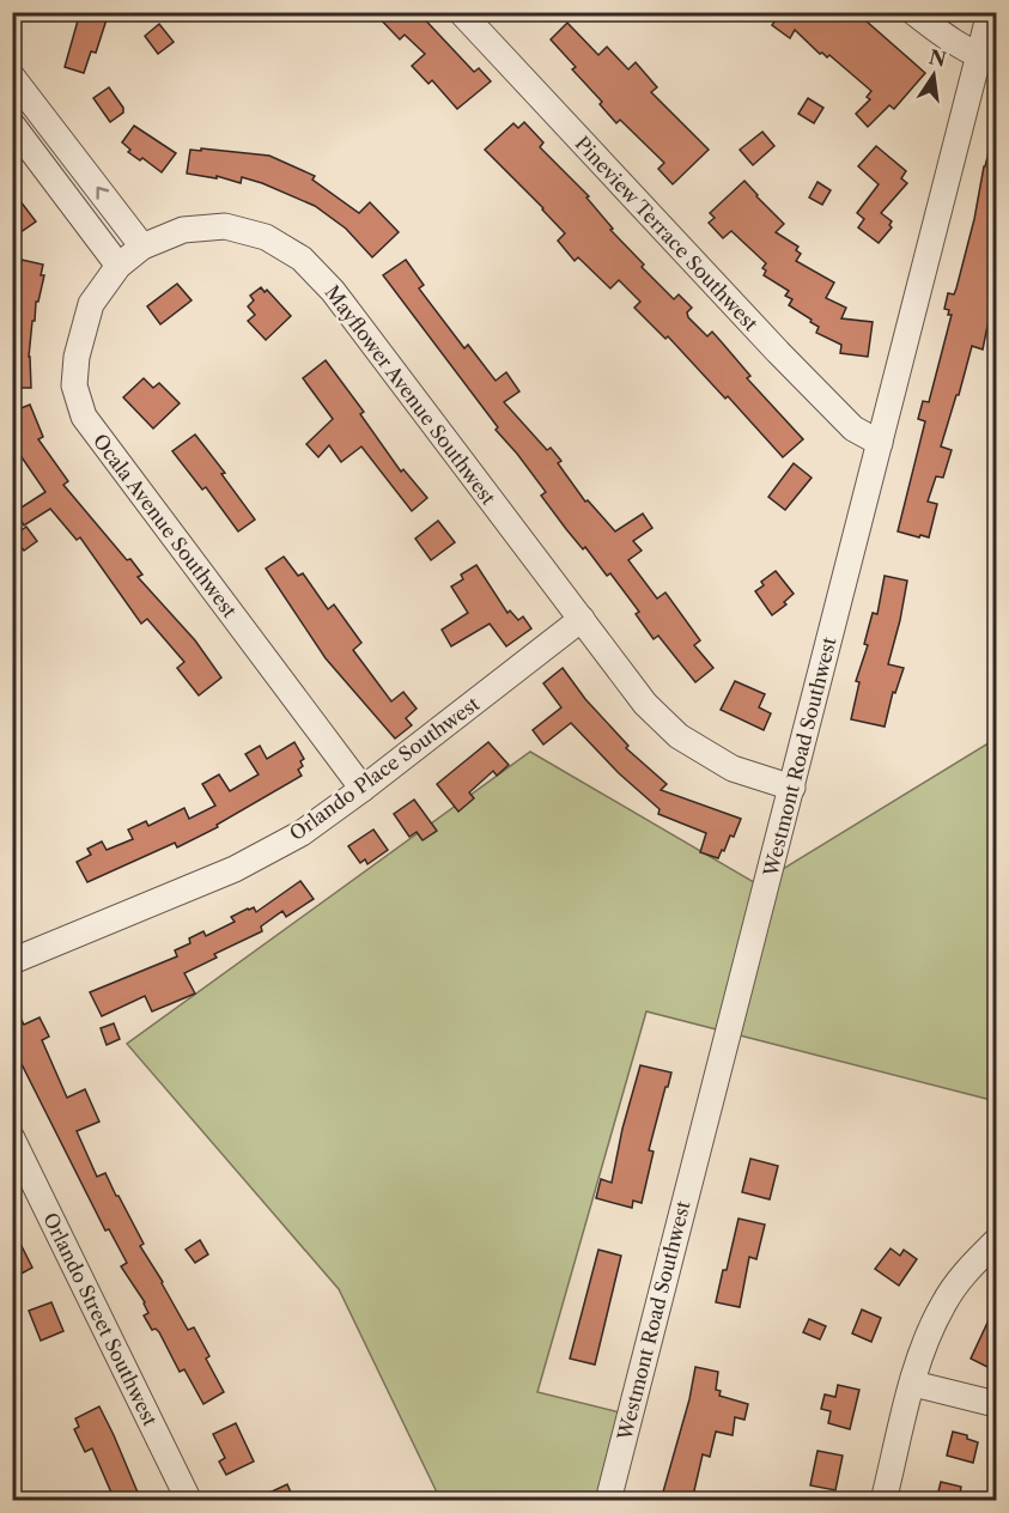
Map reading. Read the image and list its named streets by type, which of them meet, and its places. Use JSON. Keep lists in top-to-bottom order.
{
  "streets": {
    "street": [
      "Pineview Terrace Southwest",
      "Mayflower Avenue Southwest",
      "Ocala Avenue Southwest",
      "Westmont Road Southwest",
      "Orlando Place Southwest",
      "Orlando Street Southwest"
    ]
  },
  "crossings": [
    ["Pineview Terrace Southwest", "Westmont Road Southwest"],
    ["Mayflower Avenue Southwest", "Ocala Avenue Southwest"],
    ["Mayflower Avenue Southwest", "Westmont Road Southwest"],
    ["Mayflower Avenue Southwest", "Orlando Place Southwest"],
    ["Ocala Avenue Southwest", "Orlando Place Southwest"]
  ],
  "north": "top"
}
